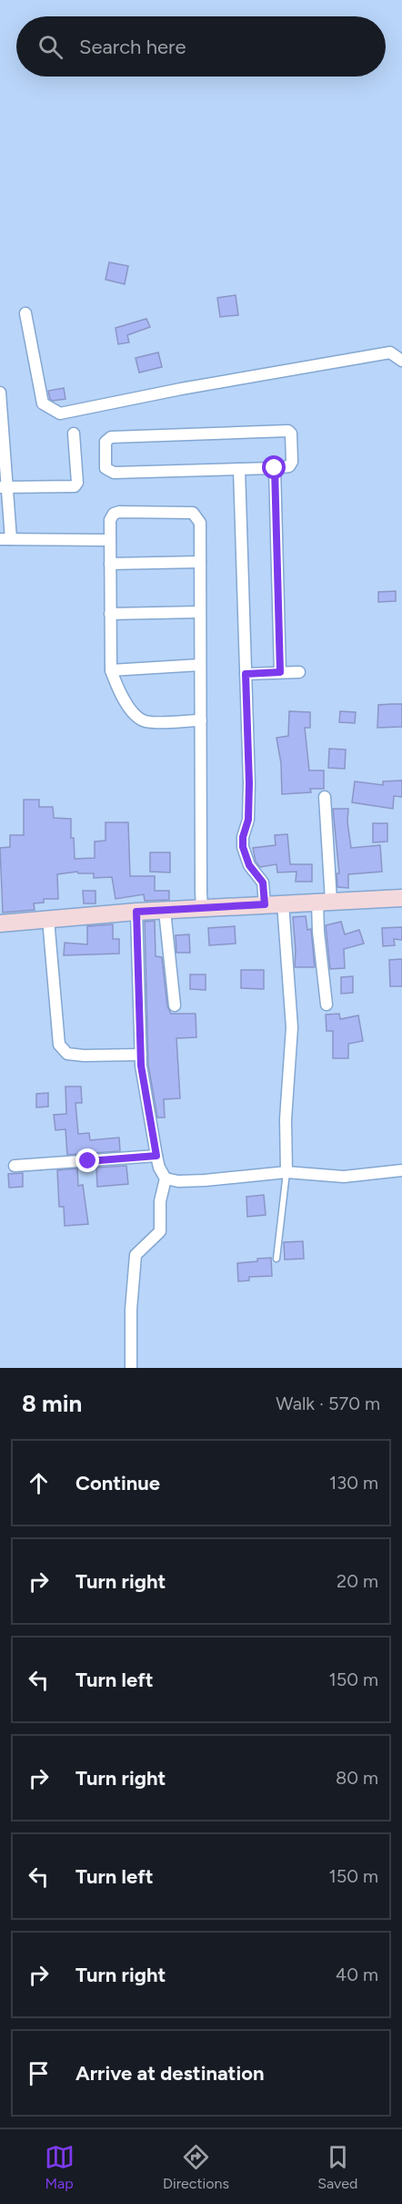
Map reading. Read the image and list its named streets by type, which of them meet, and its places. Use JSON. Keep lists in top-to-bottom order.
{
  "page": {
    "search": "Search here",
    "heading": ["8 min", "Walk · 570 m"],
    "list": [
      ["Continue", "130 m"],
      ["Turn right", "20 m"],
      ["Turn left", "150 m"],
      ["Turn right", "80 m"],
      ["Turn left", "150 m"],
      ["Turn right", "40 m"],
      "Arrive at destination"
    ],
    "nav": ["Map", "Directions", "Saved"]
  }
}
